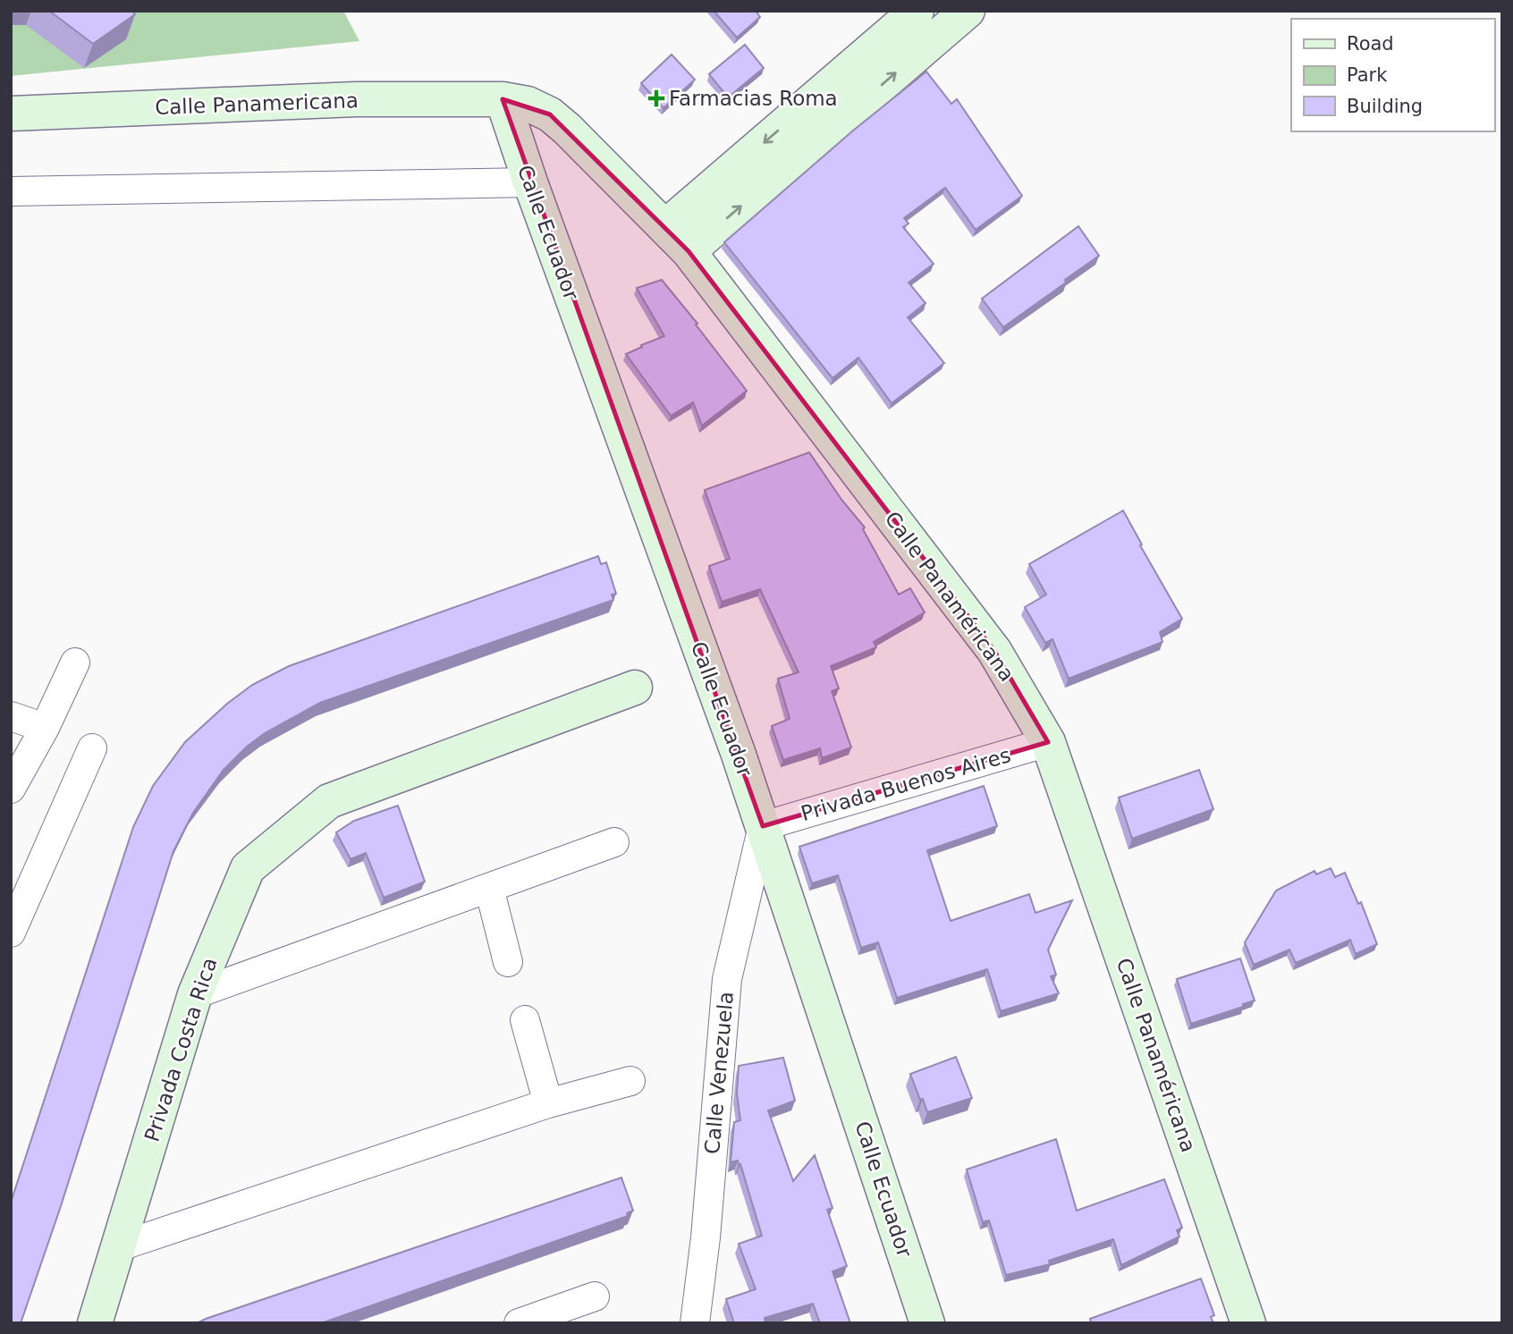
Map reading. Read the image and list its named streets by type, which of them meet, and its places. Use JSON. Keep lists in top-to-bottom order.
{
  "streets": {
    "street": [
      "Calle Panamericana",
      "Calle Ecuador",
      "Calle Panaméricana",
      "Privada Buenos Aires",
      "Privada Costa Rica",
      "Calle Venezuela"
    ]
  },
  "crossings": [
    ["Calle Panamericana", "Calle Ecuador"],
    ["Calle Panamericana", "Calle Panaméricana"],
    ["Calle Ecuador", "Calle Panaméricana"],
    ["Calle Ecuador", "Privada Buenos Aires"],
    ["Calle Ecuador", "Calle Venezuela"],
    ["Calle Panaméricana", "Privada Buenos Aires"],
    ["Privada Buenos Aires", "Calle Venezuela"]
  ],
  "places": {
    "health": ["Farmacias Roma"]
  },
  "legend": ["Road", "Park", "Building"]
}
